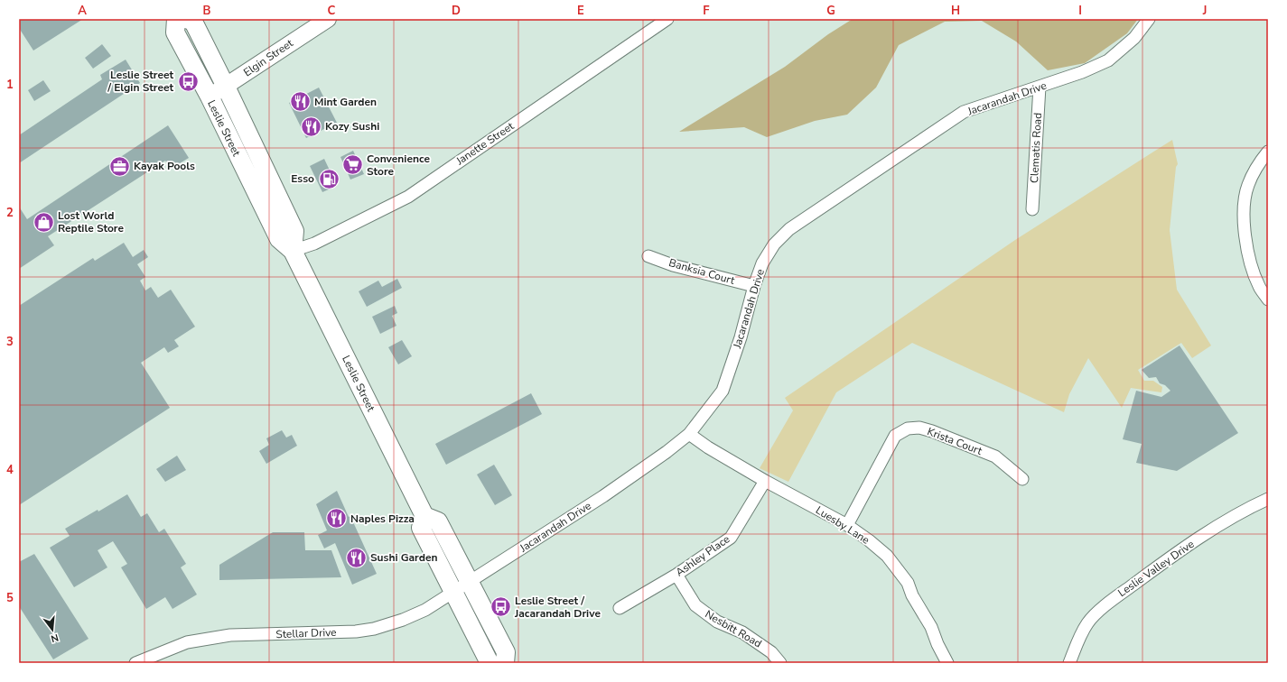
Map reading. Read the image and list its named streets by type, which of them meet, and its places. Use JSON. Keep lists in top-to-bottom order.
{
  "streets": {
    "main road": ["Leslie Street"],
    "street": [
      "Elgin Street",
      "Jacarandah Drive",
      "Janette Street",
      "Clematis Road",
      "Banksia Court",
      "Krista Court",
      "Luesby Lane",
      "Ashley Place",
      "Leslie Valley Drive",
      "Nesbitt Road",
      "Stellar Drive"
    ]
  },
  "crossings": [
    ["Elgin Street", "Leslie Street"],
    ["Jacarandah Drive", "Clematis Road"],
    ["Jacarandah Drive", "Banksia Court"],
    ["Jacarandah Drive", "Luesby Lane"],
    ["Jacarandah Drive", "Stellar Drive"],
    ["Leslie Street", "Janette Street"],
    ["Leslie Street", "Stellar Drive"],
    ["Krista Court", "Luesby Lane"],
    ["Luesby Lane", "Ashley Place"],
    ["Ashley Place", "Nesbitt Road"]
  ],
  "places": {
    "bus stop": ["Leslie Street / Elgin Street", "Leslie Street / Jacarandah Drive"],
    "restaurant": [
      "Mint Garden",
      "Kozy Sushi",
      "Naples Pizza",
      "Sushi Garden"
    ],
    "supermarket": ["Convenience Store"],
    "office": ["Kayak Pools"],
    "fuel station": ["Esso"],
    "shop": ["Lost World Reptile Store"]
  },
  "north": "bottom",
  "grid": {
    "columns": [
      "A",
      "B",
      "C",
      "D",
      "E",
      "F",
      "G",
      "H",
      "I",
      "J"
    ],
    "rows": [
      "1",
      "2",
      "3",
      "4",
      "5"
    ]
  }
}
